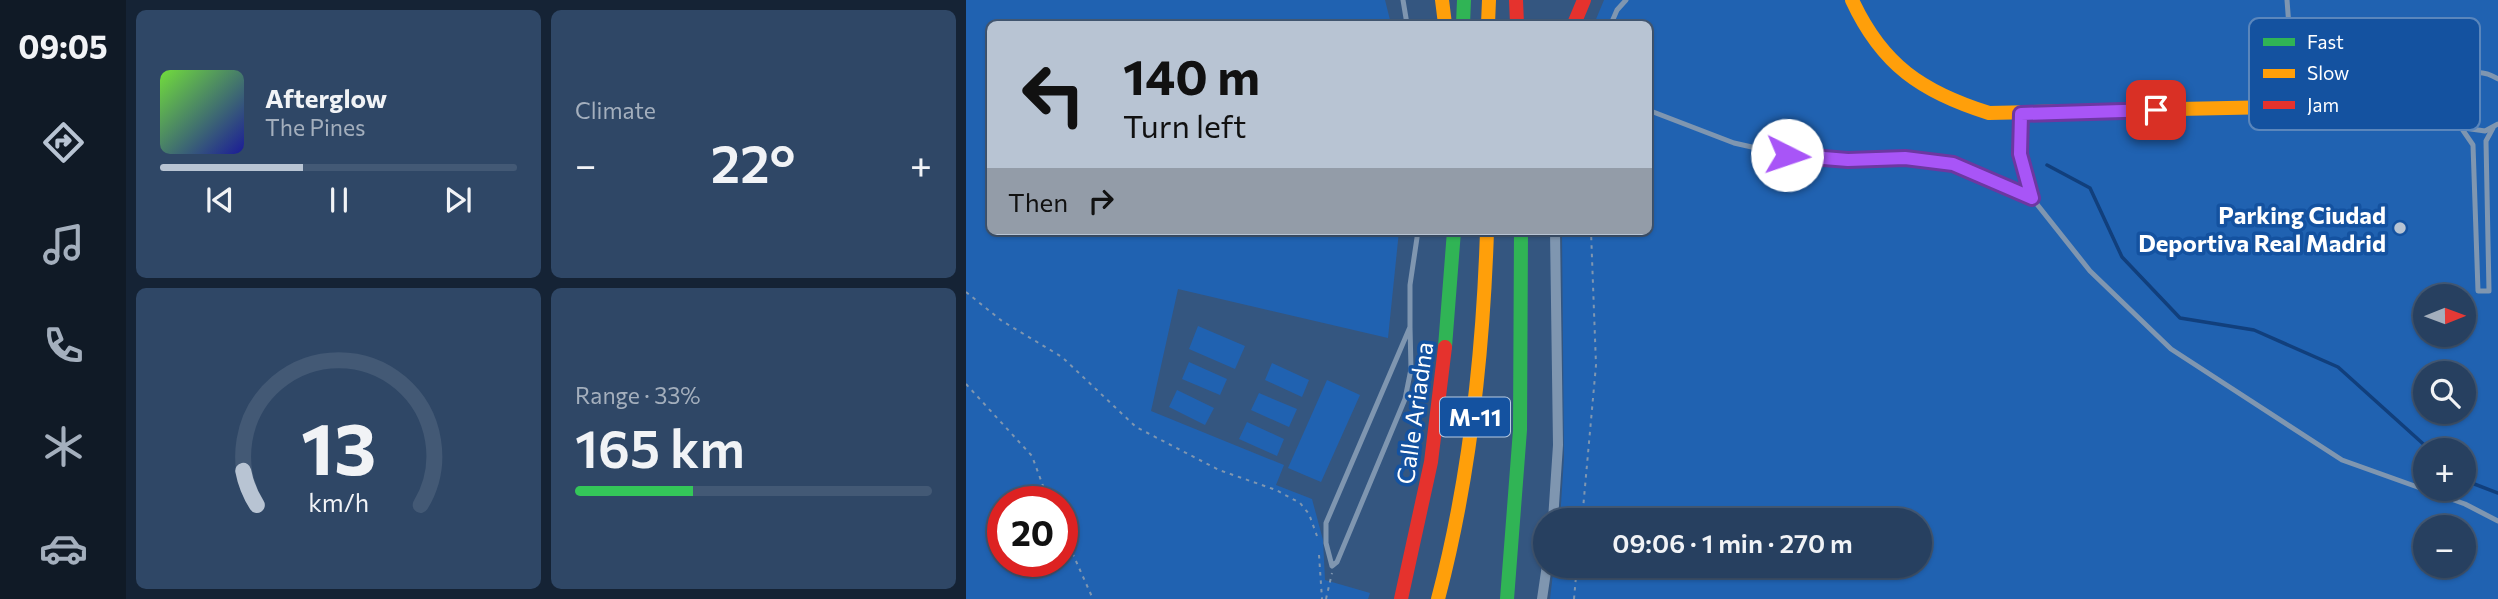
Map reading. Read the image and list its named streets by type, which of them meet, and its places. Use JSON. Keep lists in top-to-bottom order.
{
  "streets": {
    "main road": ["Calle Ariadna", "M-11"]
  },
  "places": ["Parking Ciudad Deportiva Real Madrid"],
  "legend": ["Fast", "Slow", "Jam"],
  "north": "right",
  "page": {
    "tabs": "09:05",
    "tile": [
      "Climate",
      ["Range · 33%", "165 km"]
    ],
    "turn": ["140 m", "Turn left"],
    "song": ["Afterglow", "The Pines"],
    "heat": ["−", "22°", "+"],
    "then": "Then",
    "map_buttons": ["+", "−"],
    "limit": "20",
    "trip": "09:06 · 1 min · 270 m",
    "gauge": ["13", "km/h"]
  }
}
